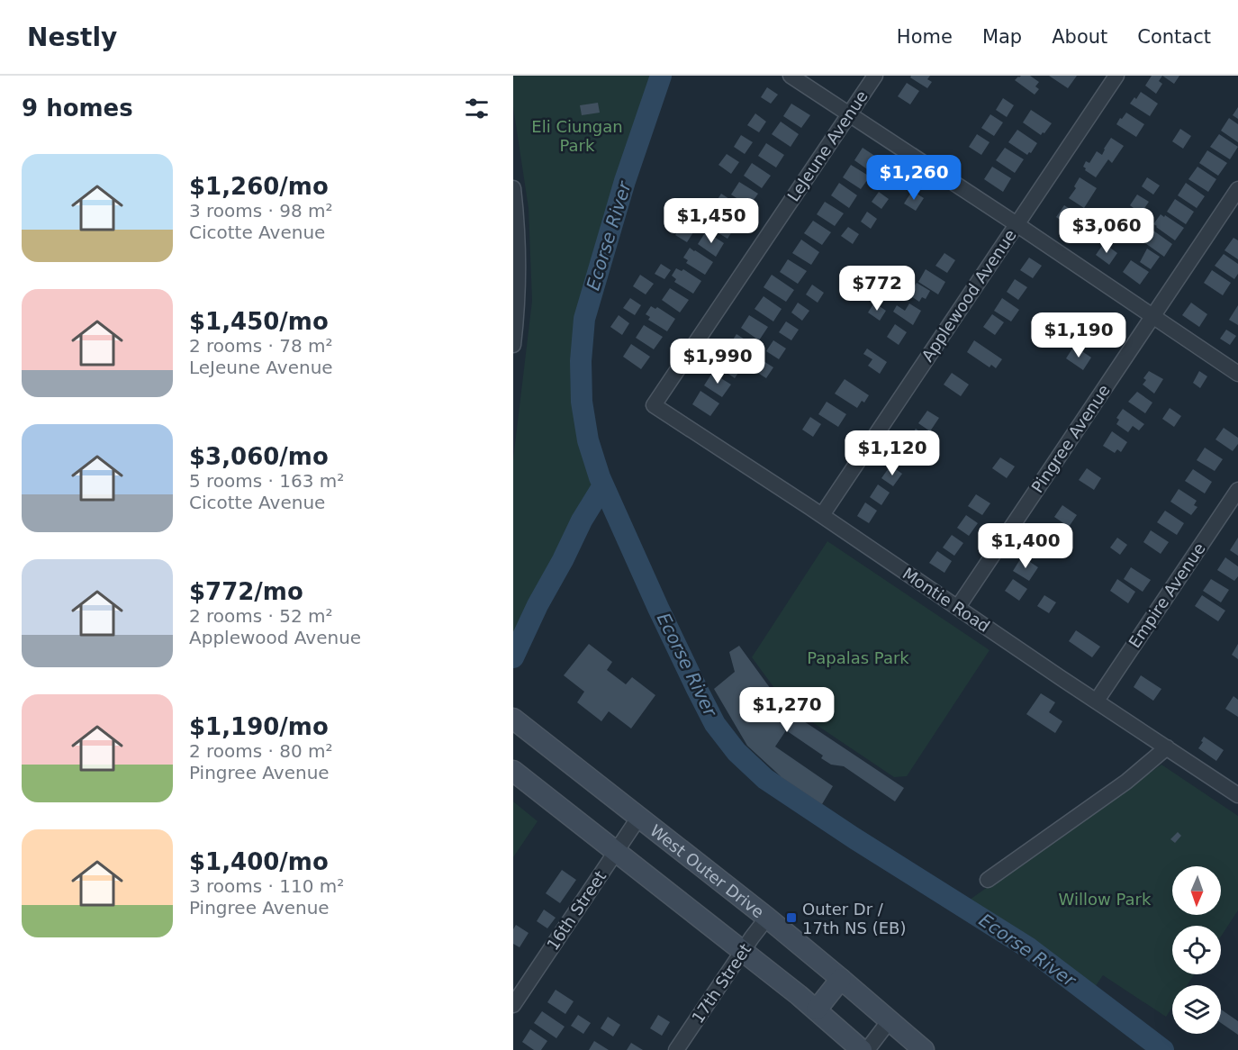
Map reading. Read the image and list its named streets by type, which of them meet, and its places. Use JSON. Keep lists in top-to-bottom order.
{
  "streets": {
    "main road": ["West Outer Drive"],
    "street": [
      "LeJeune Avenue",
      "Applewood Avenue",
      "Pingree Avenue",
      "Empire Avenue",
      "Montie Road",
      "16th Street",
      "17th Street"
    ]
  },
  "crossings": [
    ["LeJeune Avenue", "Montie Road"],
    ["Applewood Avenue", "Montie Road"],
    ["Pingree Avenue", "Montie Road"],
    ["Empire Avenue", "Montie Road"],
    ["West Outer Drive", "16th Street"],
    ["West Outer Drive", "17th Street"]
  ],
  "water": ["Ecorse River"],
  "parks": ["Eli Ciungan Park", "Papalas Park", "Willow Park"],
  "places": {
    "transit": ["Outer Dr / 17th NS (EB)"]
  },
  "north": "bottom",
  "page": {
    "header": "Nestly",
    "nav": [
      "Home",
      "Map",
      "About",
      "Contact"
    ],
    "heading": "9 homes",
    "list": [
      {
        "name": "$1,260/mo",
        "note": "3 rooms · 98 m² · Cicotte Avenue"
      },
      {
        "name": "$1,450/mo",
        "note": "2 rooms · 78 m² · LeJeune Avenue"
      },
      {
        "name": "$3,060/mo",
        "note": "5 rooms · 163 m² · Cicotte Avenue"
      },
      {
        "name": "$772/mo",
        "note": "2 rooms · 52 m² · Applewood Avenue"
      },
      {
        "name": "$1,190/mo",
        "note": "2 rooms · 80 m² · Pingree Avenue"
      },
      {
        "name": "$1,400/mo",
        "note": "3 rooms · 110 m² · Pingree Avenue"
      }
    ],
    "price": [
      "$1,260",
      "$1,450",
      "$3,060",
      "$772",
      "$1,190",
      "$1,990",
      "$1,120",
      "$1,400",
      "$1,270"
    ]
  }
}
